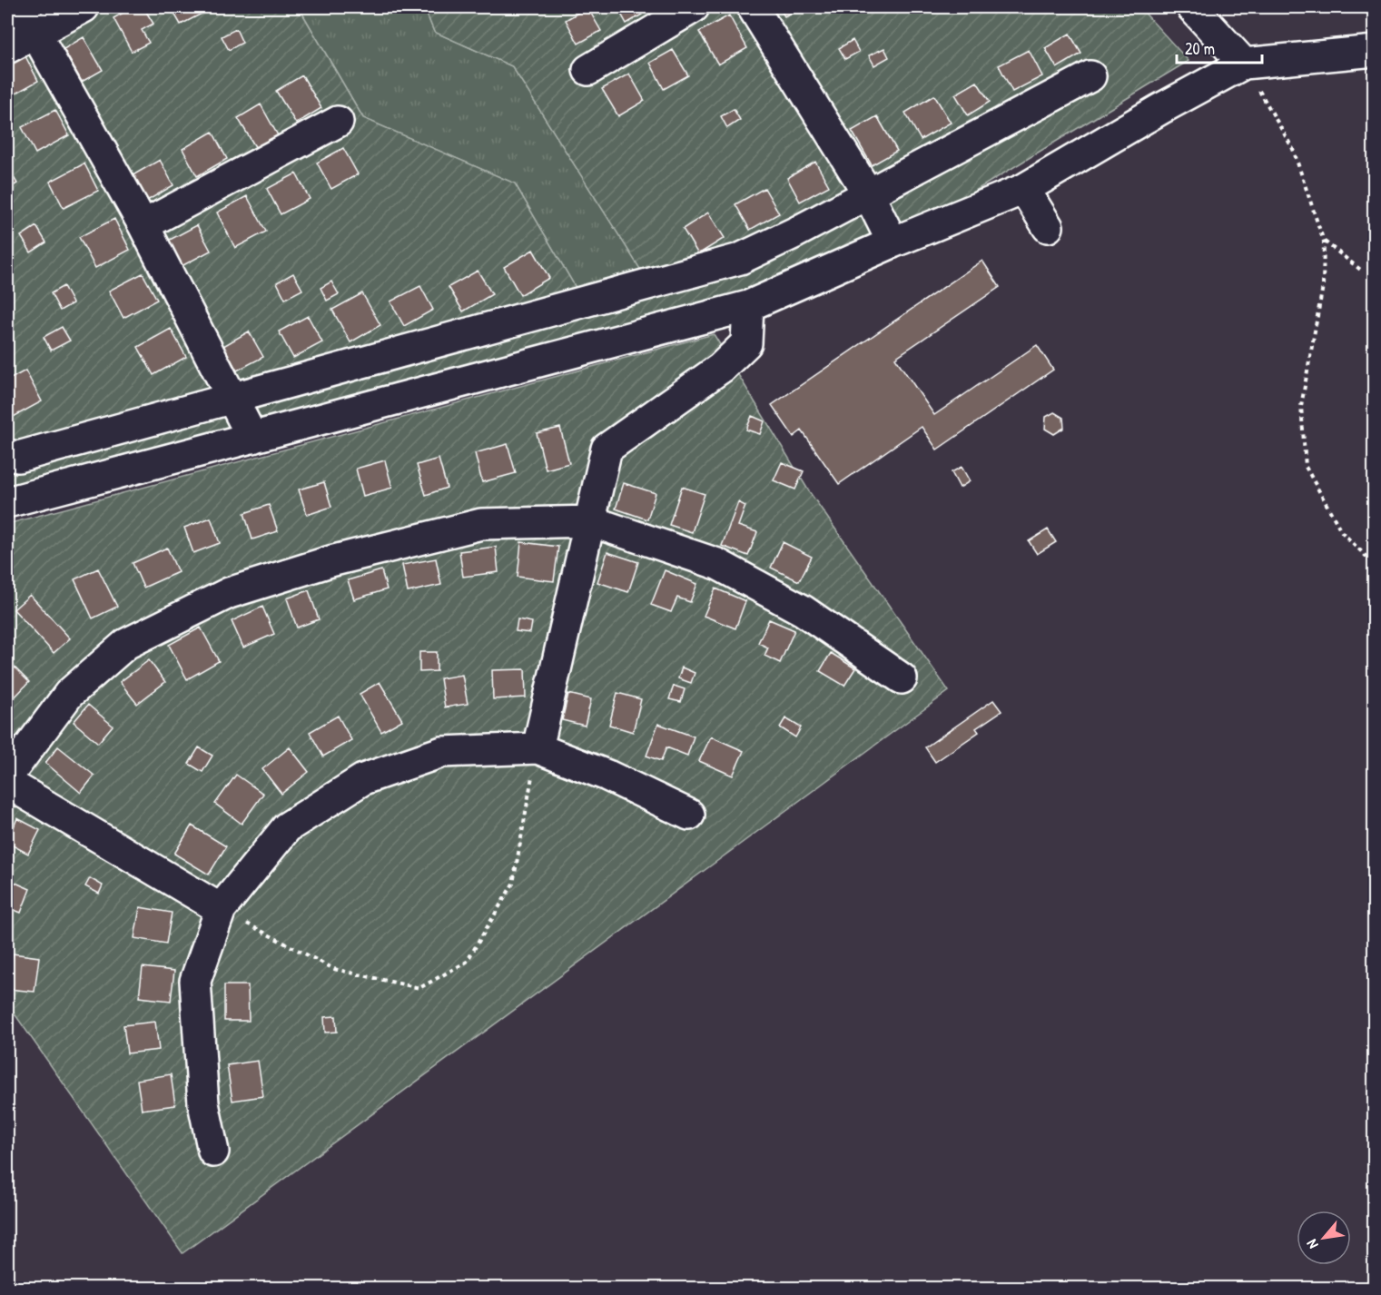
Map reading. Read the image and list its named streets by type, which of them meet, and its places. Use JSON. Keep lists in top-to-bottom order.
{
  "scale_bar": "20 m",
  "north": "bottom left"
}
